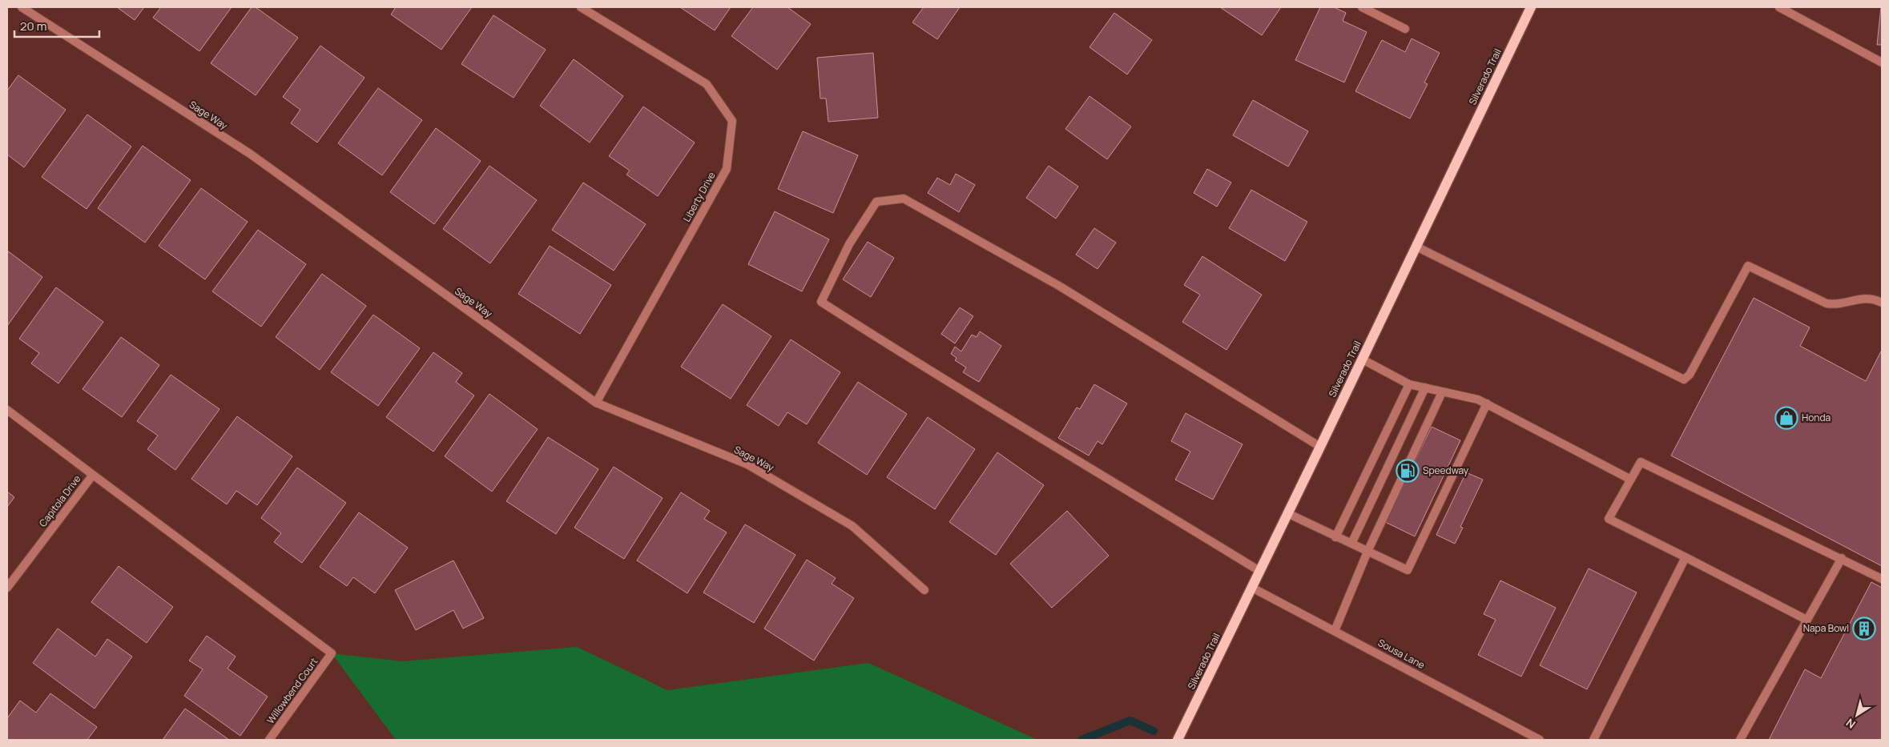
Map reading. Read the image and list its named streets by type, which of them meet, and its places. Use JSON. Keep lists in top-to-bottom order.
{
  "streets": {
    "main road": ["Silverado Trail"],
    "street": [
      "Sage Way",
      "Liberty Drive",
      "Capitola Drive",
      "Sousa Lane",
      "Willowbend Court"
    ]
  },
  "crossings": [
    ["Silverado Trail", "Sousa Lane"],
    ["Sage Way", "Liberty Drive"],
    ["Capitola Drive", "Willowbend Court"]
  ],
  "places": {
    "shop": ["Honda"],
    "fuel station": ["Speedway"],
    "building": ["Napa Bowl"]
  },
  "scale_bar": "20 m",
  "north": "bottom left"
}
